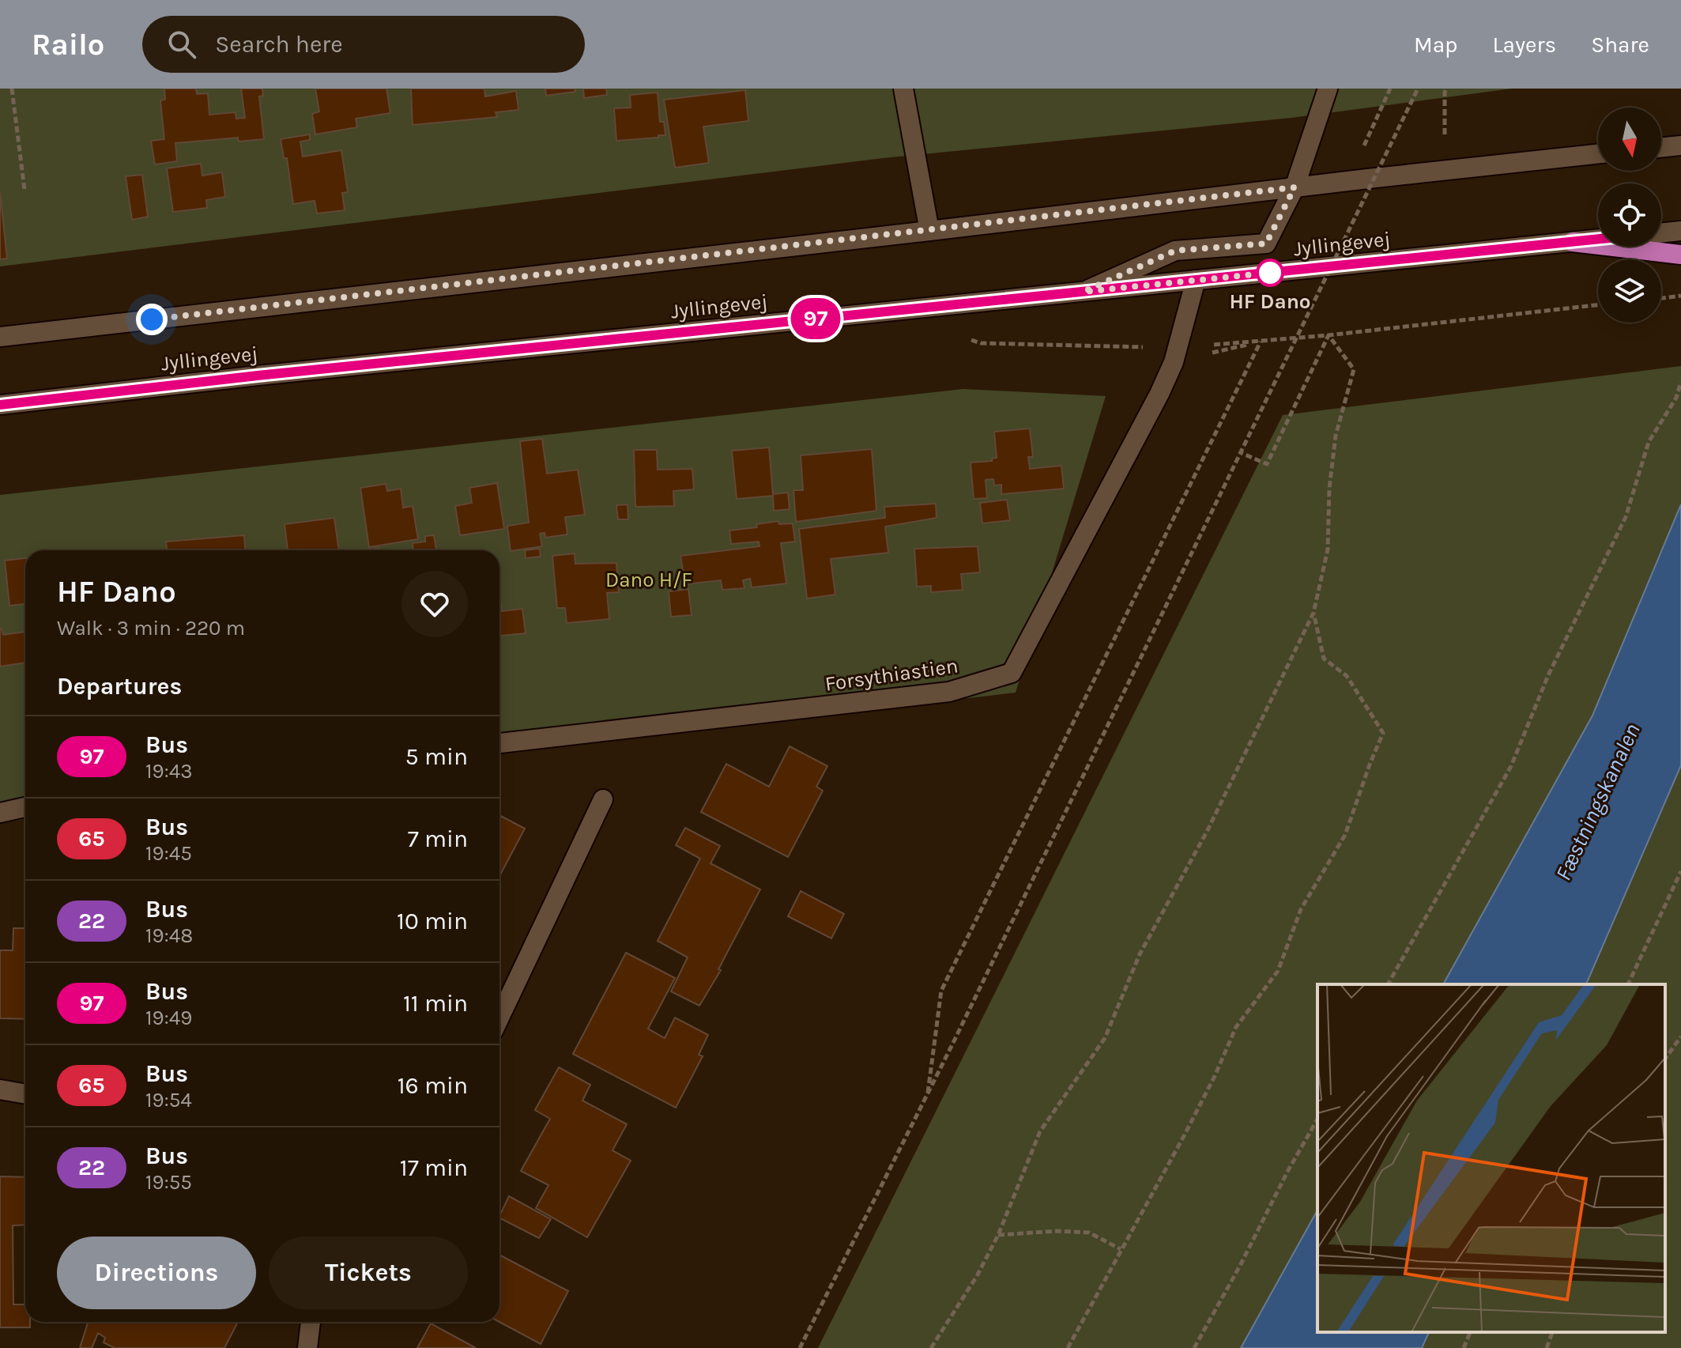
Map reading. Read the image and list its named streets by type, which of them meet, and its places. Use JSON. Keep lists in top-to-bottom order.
{
  "streets": {
    "street": ["Jyllingevej", "Forsythiastien"]
  },
  "crossings": [
    ["Jyllingevej", "Forsythiastien"]
  ],
  "water": ["Fæstningskanalen"],
  "parks": ["Dano H/F"],
  "places": ["HF Dano"],
  "lines": ["bus line 97"],
  "north": "bottom",
  "page": {
    "header": "Railo",
    "search": "Search here",
    "nav": ["Map", "Layers", "Share"],
    "on_map": "97",
    "heading": [
      ["HF Dano", "Walk · 3 min · 220 m"],
      "Departures"
    ],
    "list": [
      {
        "mark": "97",
        "name": "Bus",
        "note": "19:43",
        "value": "5 min"
      },
      {
        "mark": "65",
        "name": "Bus",
        "note": "19:45",
        "value": "7 min"
      },
      {
        "mark": "22",
        "name": "Bus",
        "note": "19:48",
        "value": "10 min"
      },
      {
        "mark": "97",
        "name": "Bus",
        "note": "19:49",
        "value": "11 min"
      },
      {
        "mark": "65",
        "name": "Bus",
        "note": "19:54",
        "value": "16 min"
      },
      {
        "mark": "22",
        "name": "Bus",
        "note": "19:55",
        "value": "17 min"
      }
    ],
    "buttons": ["Directions", "Tickets"]
  }
}
